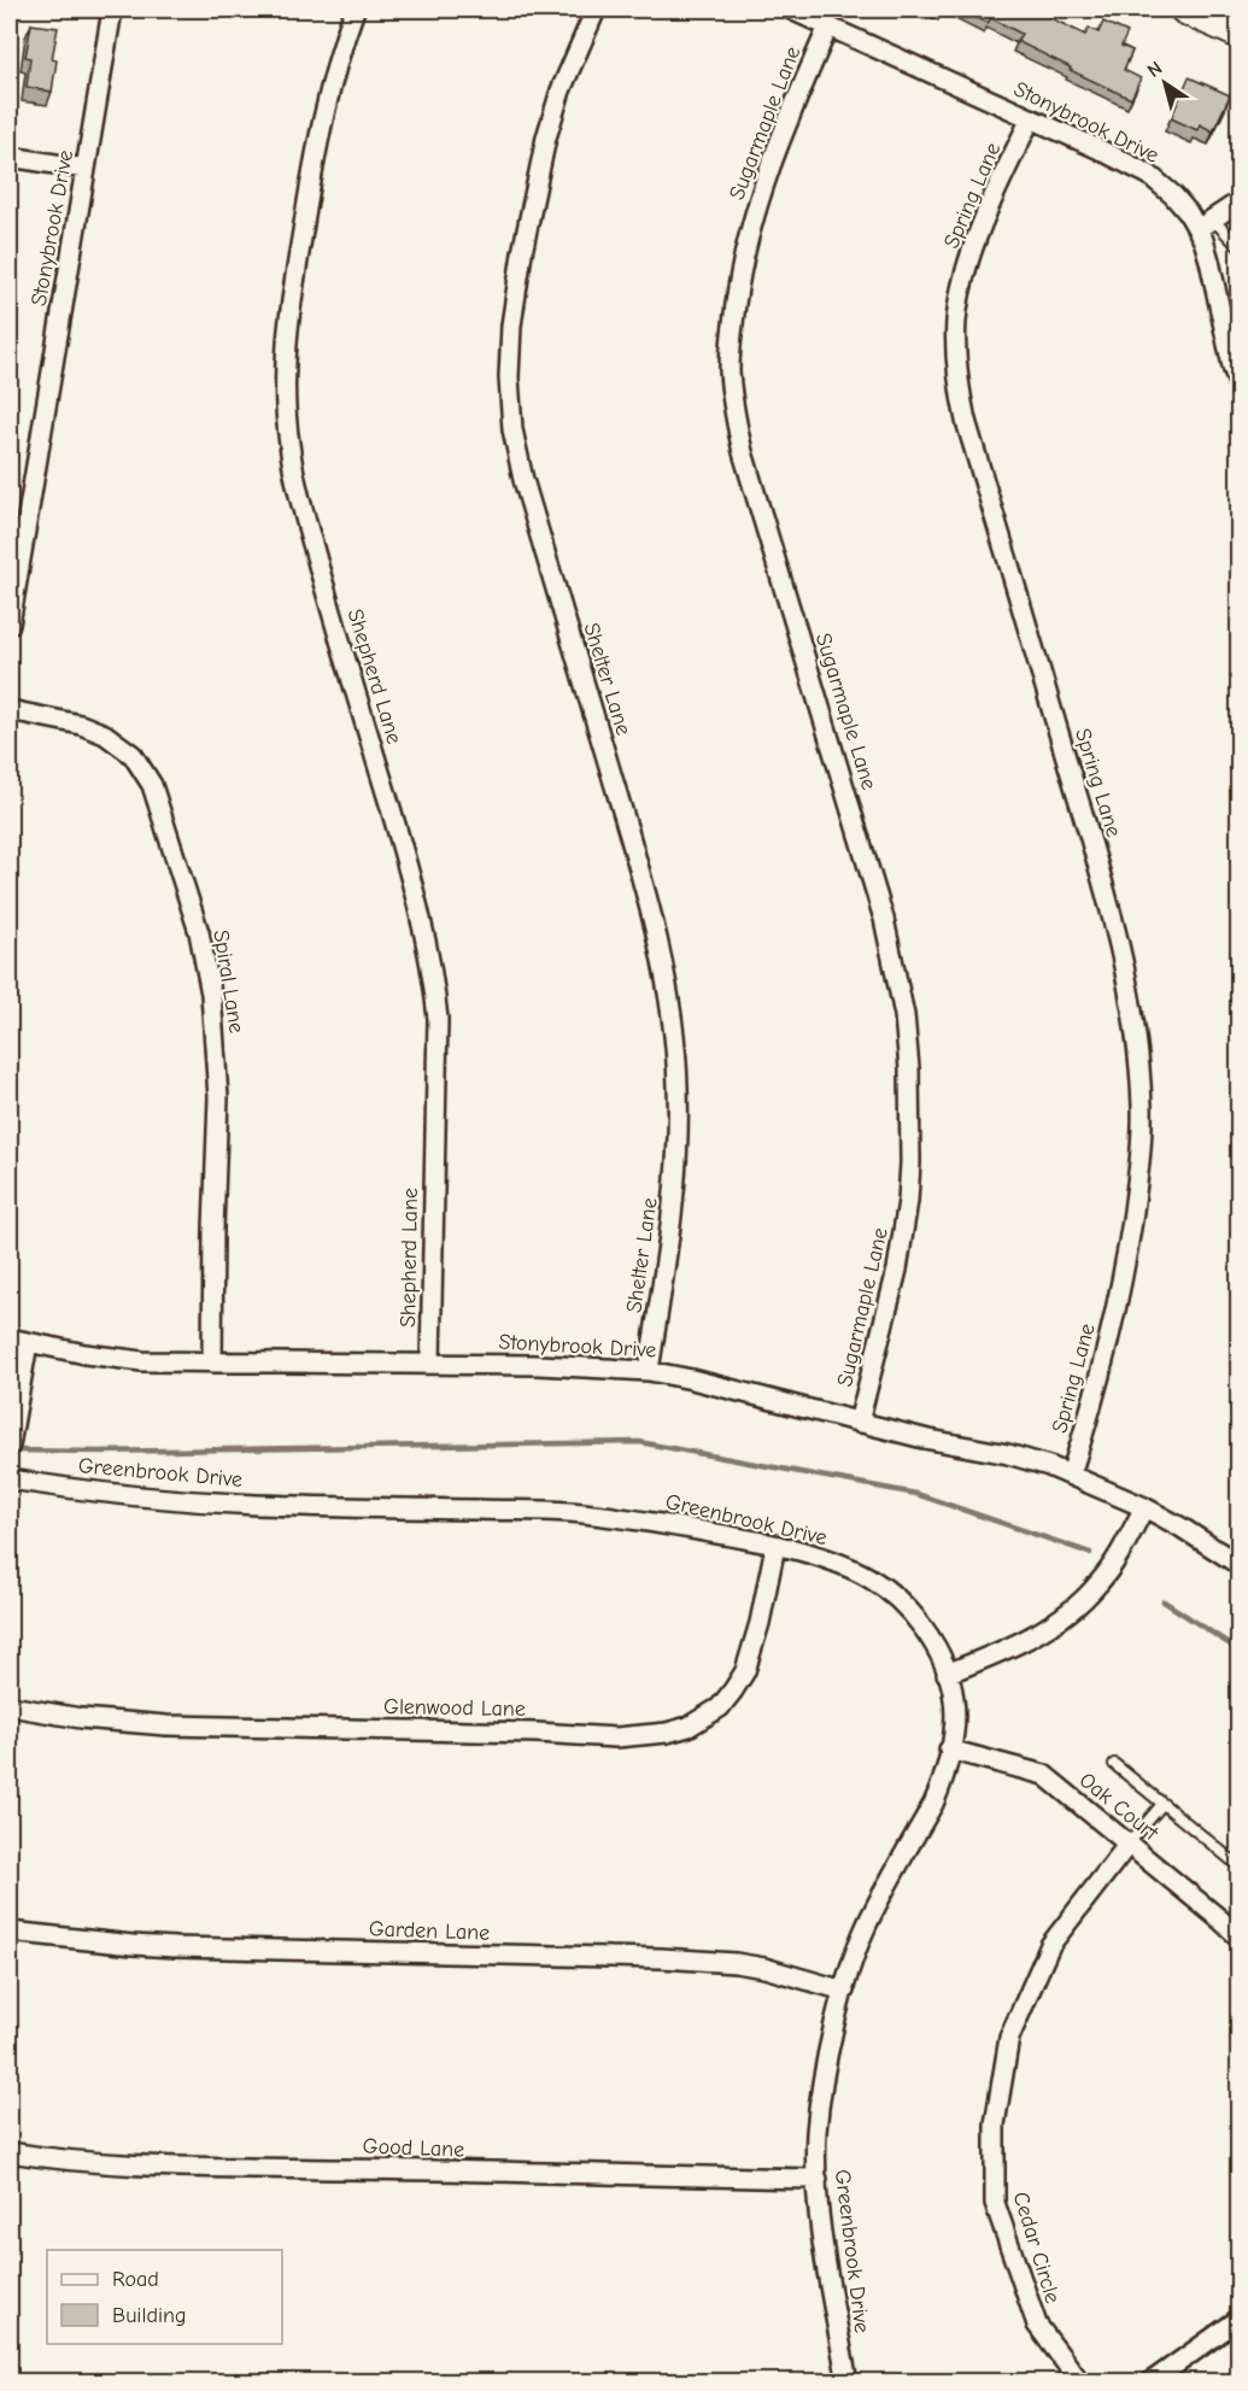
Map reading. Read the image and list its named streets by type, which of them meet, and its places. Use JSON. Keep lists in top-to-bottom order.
{
  "streets": {
    "street": [
      "Stonybrook Drive",
      "Sugarmaple Lane",
      "Spring Lane",
      "Shepherd Lane",
      "Shelter Lane",
      "Spiral Lane",
      "Greenbrook Drive",
      "Glenwood Lane",
      "Oak Court",
      "Garden Lane",
      "Good Lane",
      "Cedar Circle"
    ]
  },
  "crossings": [
    ["Stonybrook Drive", "Sugarmaple Lane"],
    ["Stonybrook Drive", "Spring Lane"],
    ["Stonybrook Drive", "Shepherd Lane"],
    ["Stonybrook Drive", "Shelter Lane"],
    ["Stonybrook Drive", "Spiral Lane"],
    ["Greenbrook Drive", "Glenwood Lane"],
    ["Greenbrook Drive", "Oak Court"],
    ["Greenbrook Drive", "Garden Lane"],
    ["Greenbrook Drive", "Good Lane"],
    ["Oak Court", "Cedar Circle"]
  ],
  "legend": ["Road", "Building"],
  "north": "top left"
}
